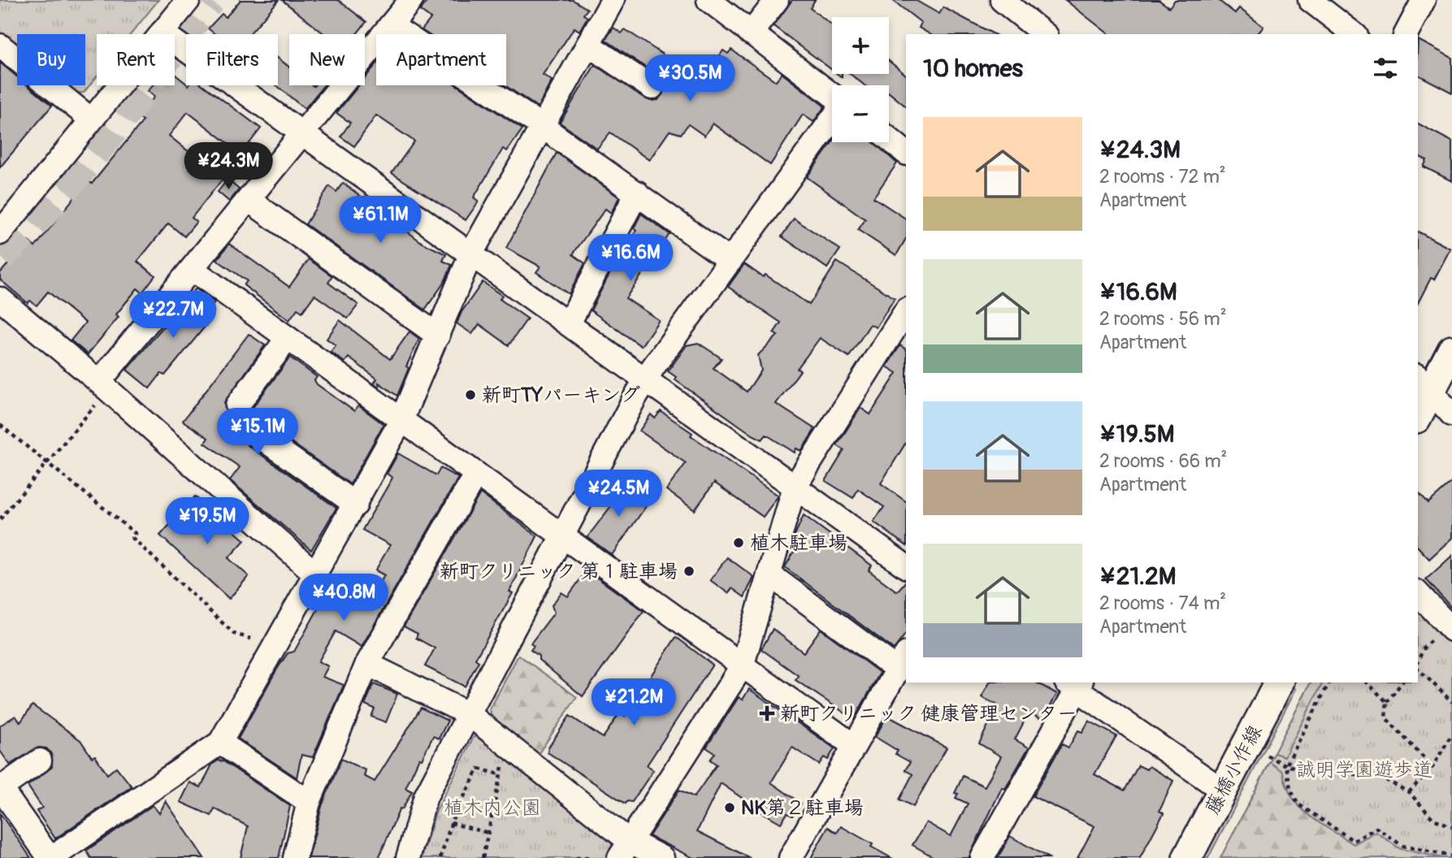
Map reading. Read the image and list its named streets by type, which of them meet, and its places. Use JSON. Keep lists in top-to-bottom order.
{
  "streets": {
    "main road": ["藤橋小作線"]
  },
  "parks": ["誠明学園遊歩道", "植木内公園"],
  "places": {
    "other": [
      "新町TYパーキング",
      "植木駐車場",
      "新町クリニック 第１駐車場",
      "NK第２駐車場"
    ],
    "health": ["新町クリニック 健康管理センター"]
  },
  "page": {
    "map_buttons": ["+", "−"],
    "chip": [
      "Buy",
      "Rent",
      "Filters",
      "New",
      "Apartment"
    ],
    "heading": "10 homes",
    "price": [
      "¥30.5M",
      "¥24.3M",
      "¥61.1M",
      "¥16.6M",
      "¥22.7M",
      "¥15.1M",
      "¥24.5M",
      "¥19.5M",
      "¥40.8M",
      "¥21.2M"
    ],
    "list": [
      {
        "name": "¥24.3M",
        "note": "2 rooms · 72 m² · Apartment"
      },
      {
        "name": "¥16.6M",
        "note": "2 rooms · 56 m² · Apartment"
      },
      {
        "name": "¥19.5M",
        "note": "2 rooms · 66 m² · Apartment"
      },
      {
        "name": "¥21.2M",
        "note": "2 rooms · 74 m² · Apartment"
      }
    ]
  }
}
